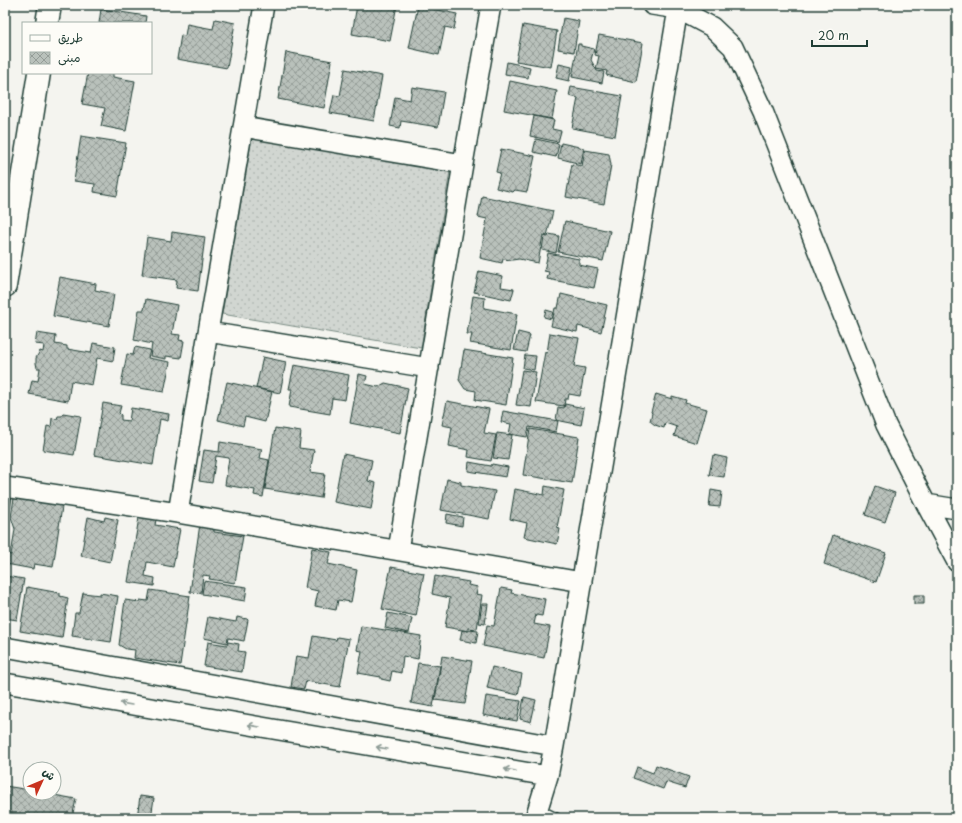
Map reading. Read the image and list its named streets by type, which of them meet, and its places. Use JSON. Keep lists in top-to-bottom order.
{
  "legend": ["طريق", "مبنى"],
  "scale_bar": "20 m",
  "north": "top right"
}
